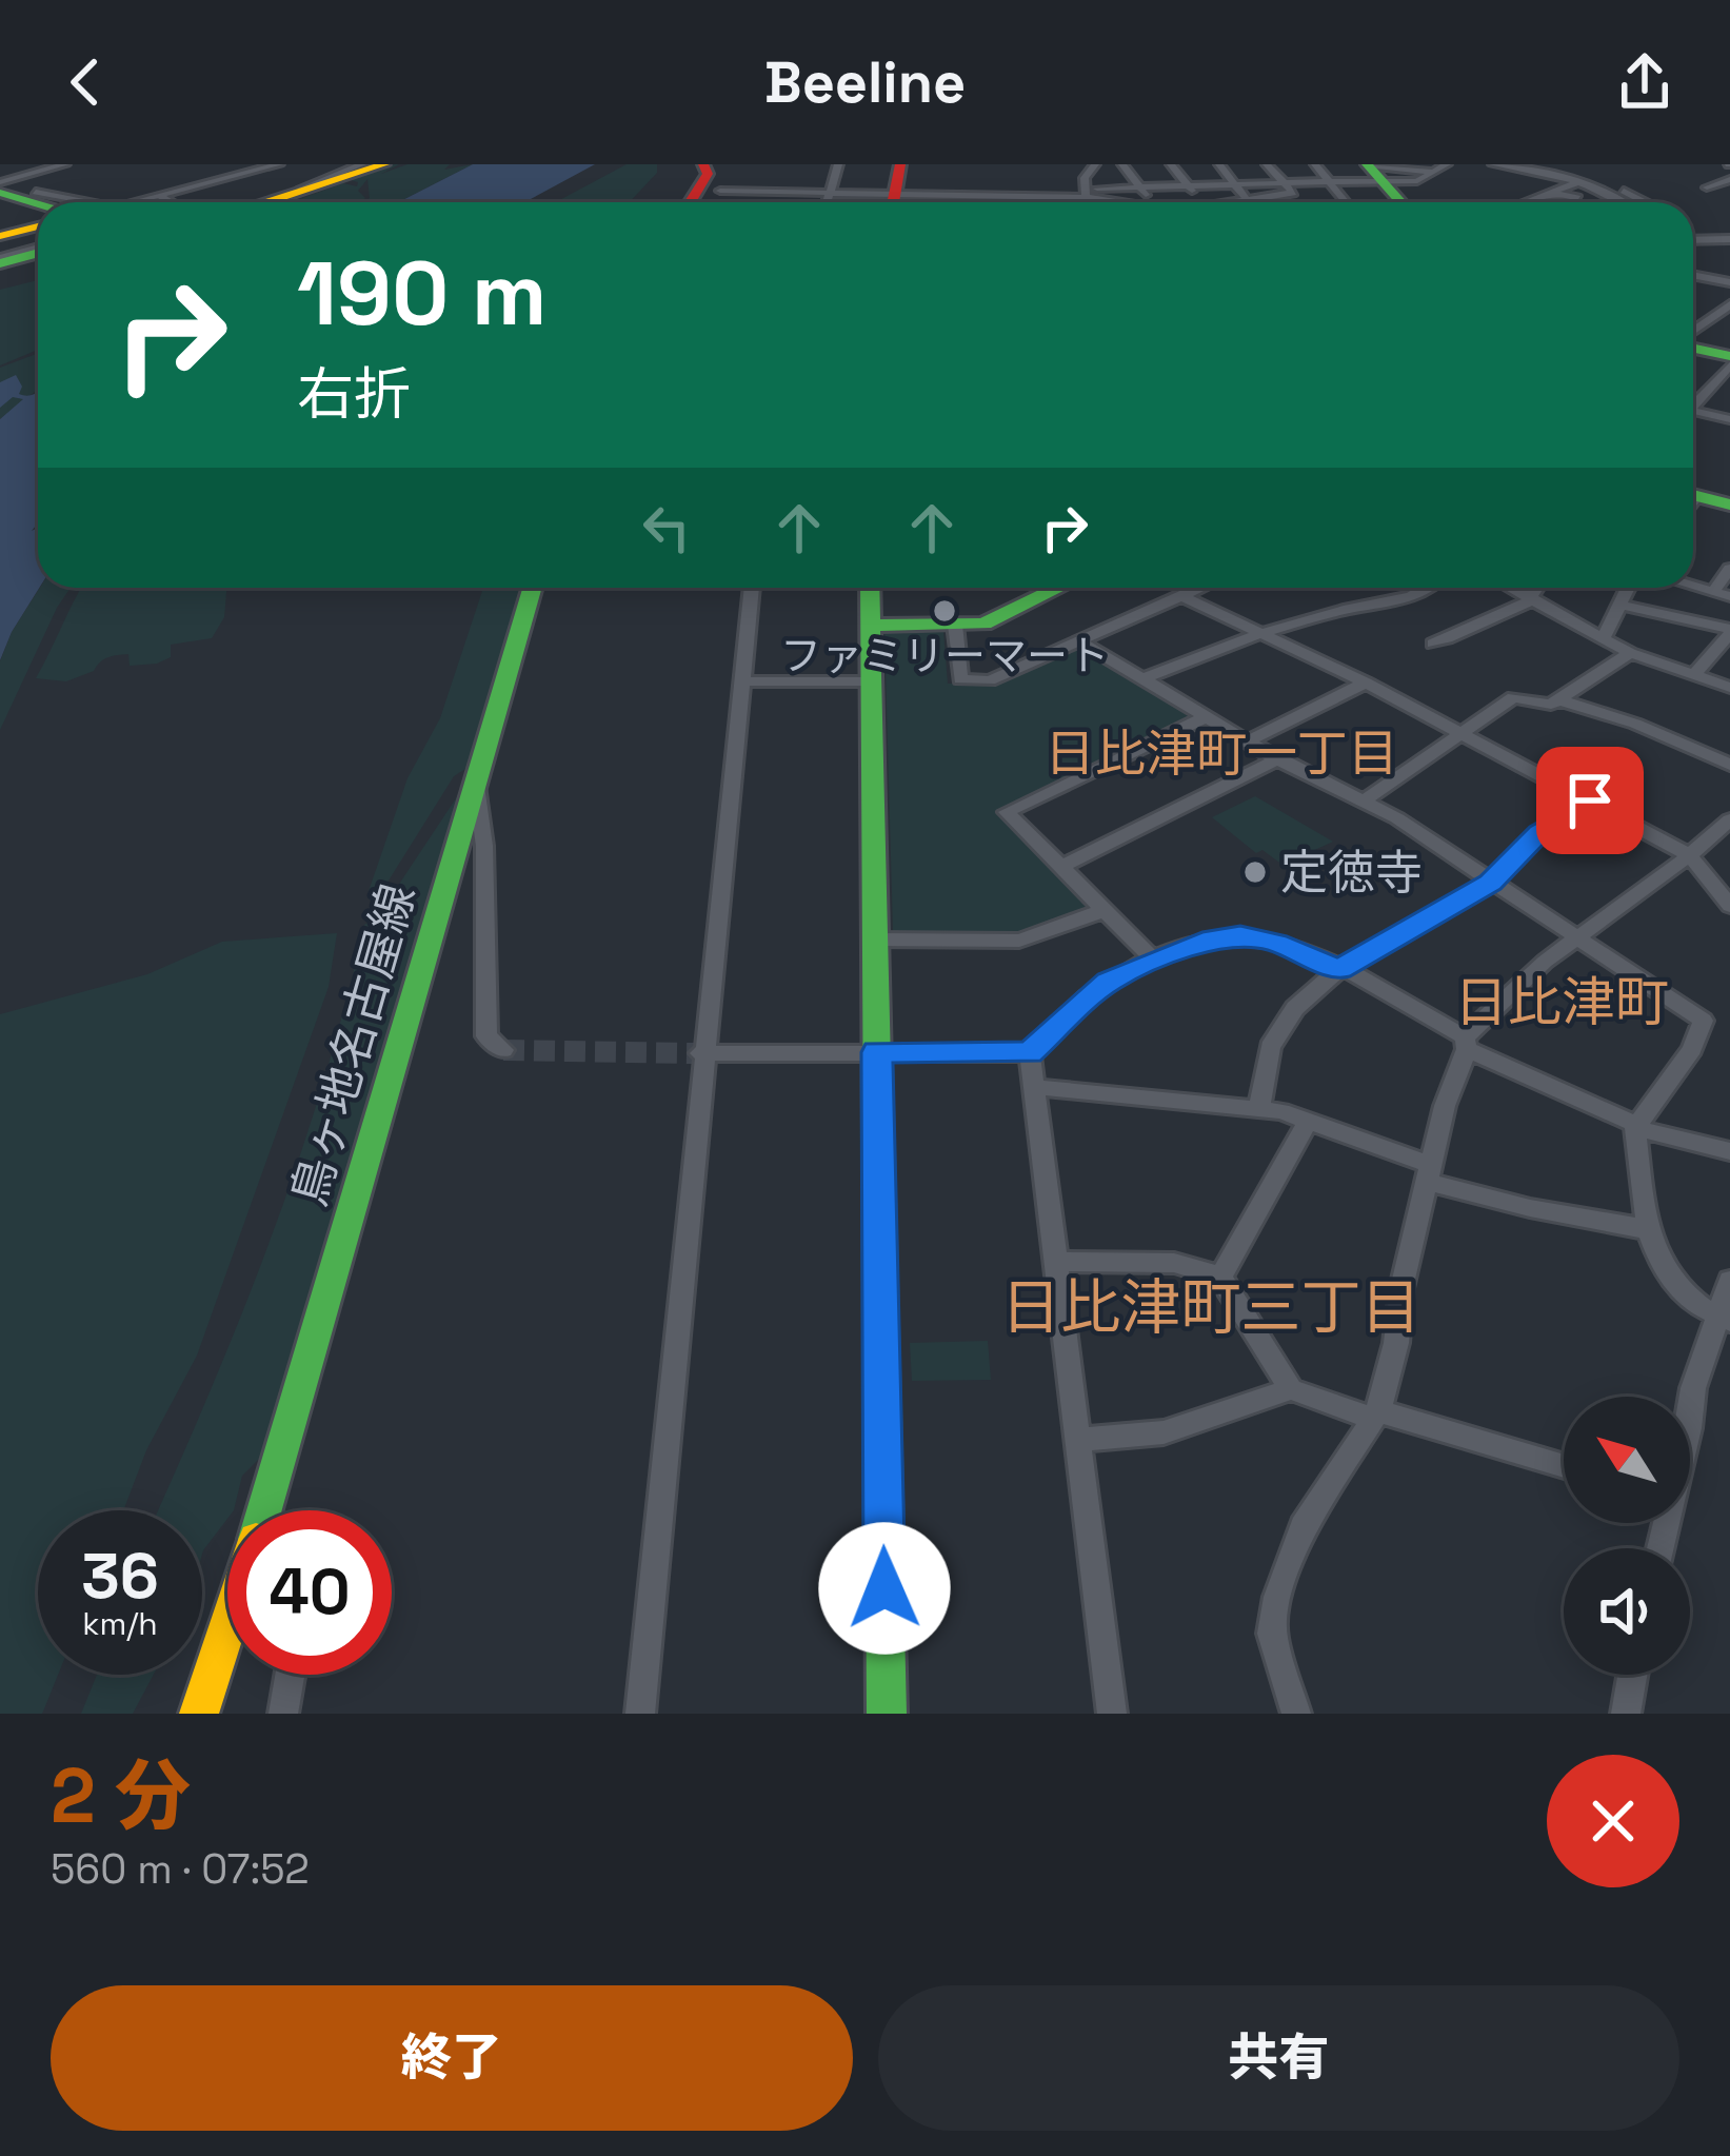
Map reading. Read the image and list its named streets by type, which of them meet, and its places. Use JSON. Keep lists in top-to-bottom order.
{
  "streets": {
    "street": ["鳥ヶ地名古屋線"]
  },
  "districts": ["日比津町一丁目", "日比津町", "日比津町三丁目"],
  "places": ["ファミリーマート", "定徳寺"],
  "north": "top left",
  "page": {
    "header": "Beeline",
    "turn": ["190 m", "右折"],
    "speed": "36 km/h",
    "limit": "40",
    "heading": ["2 分", "560 m · 07:52"],
    "buttons": ["終了", "共有"]
  }
}
